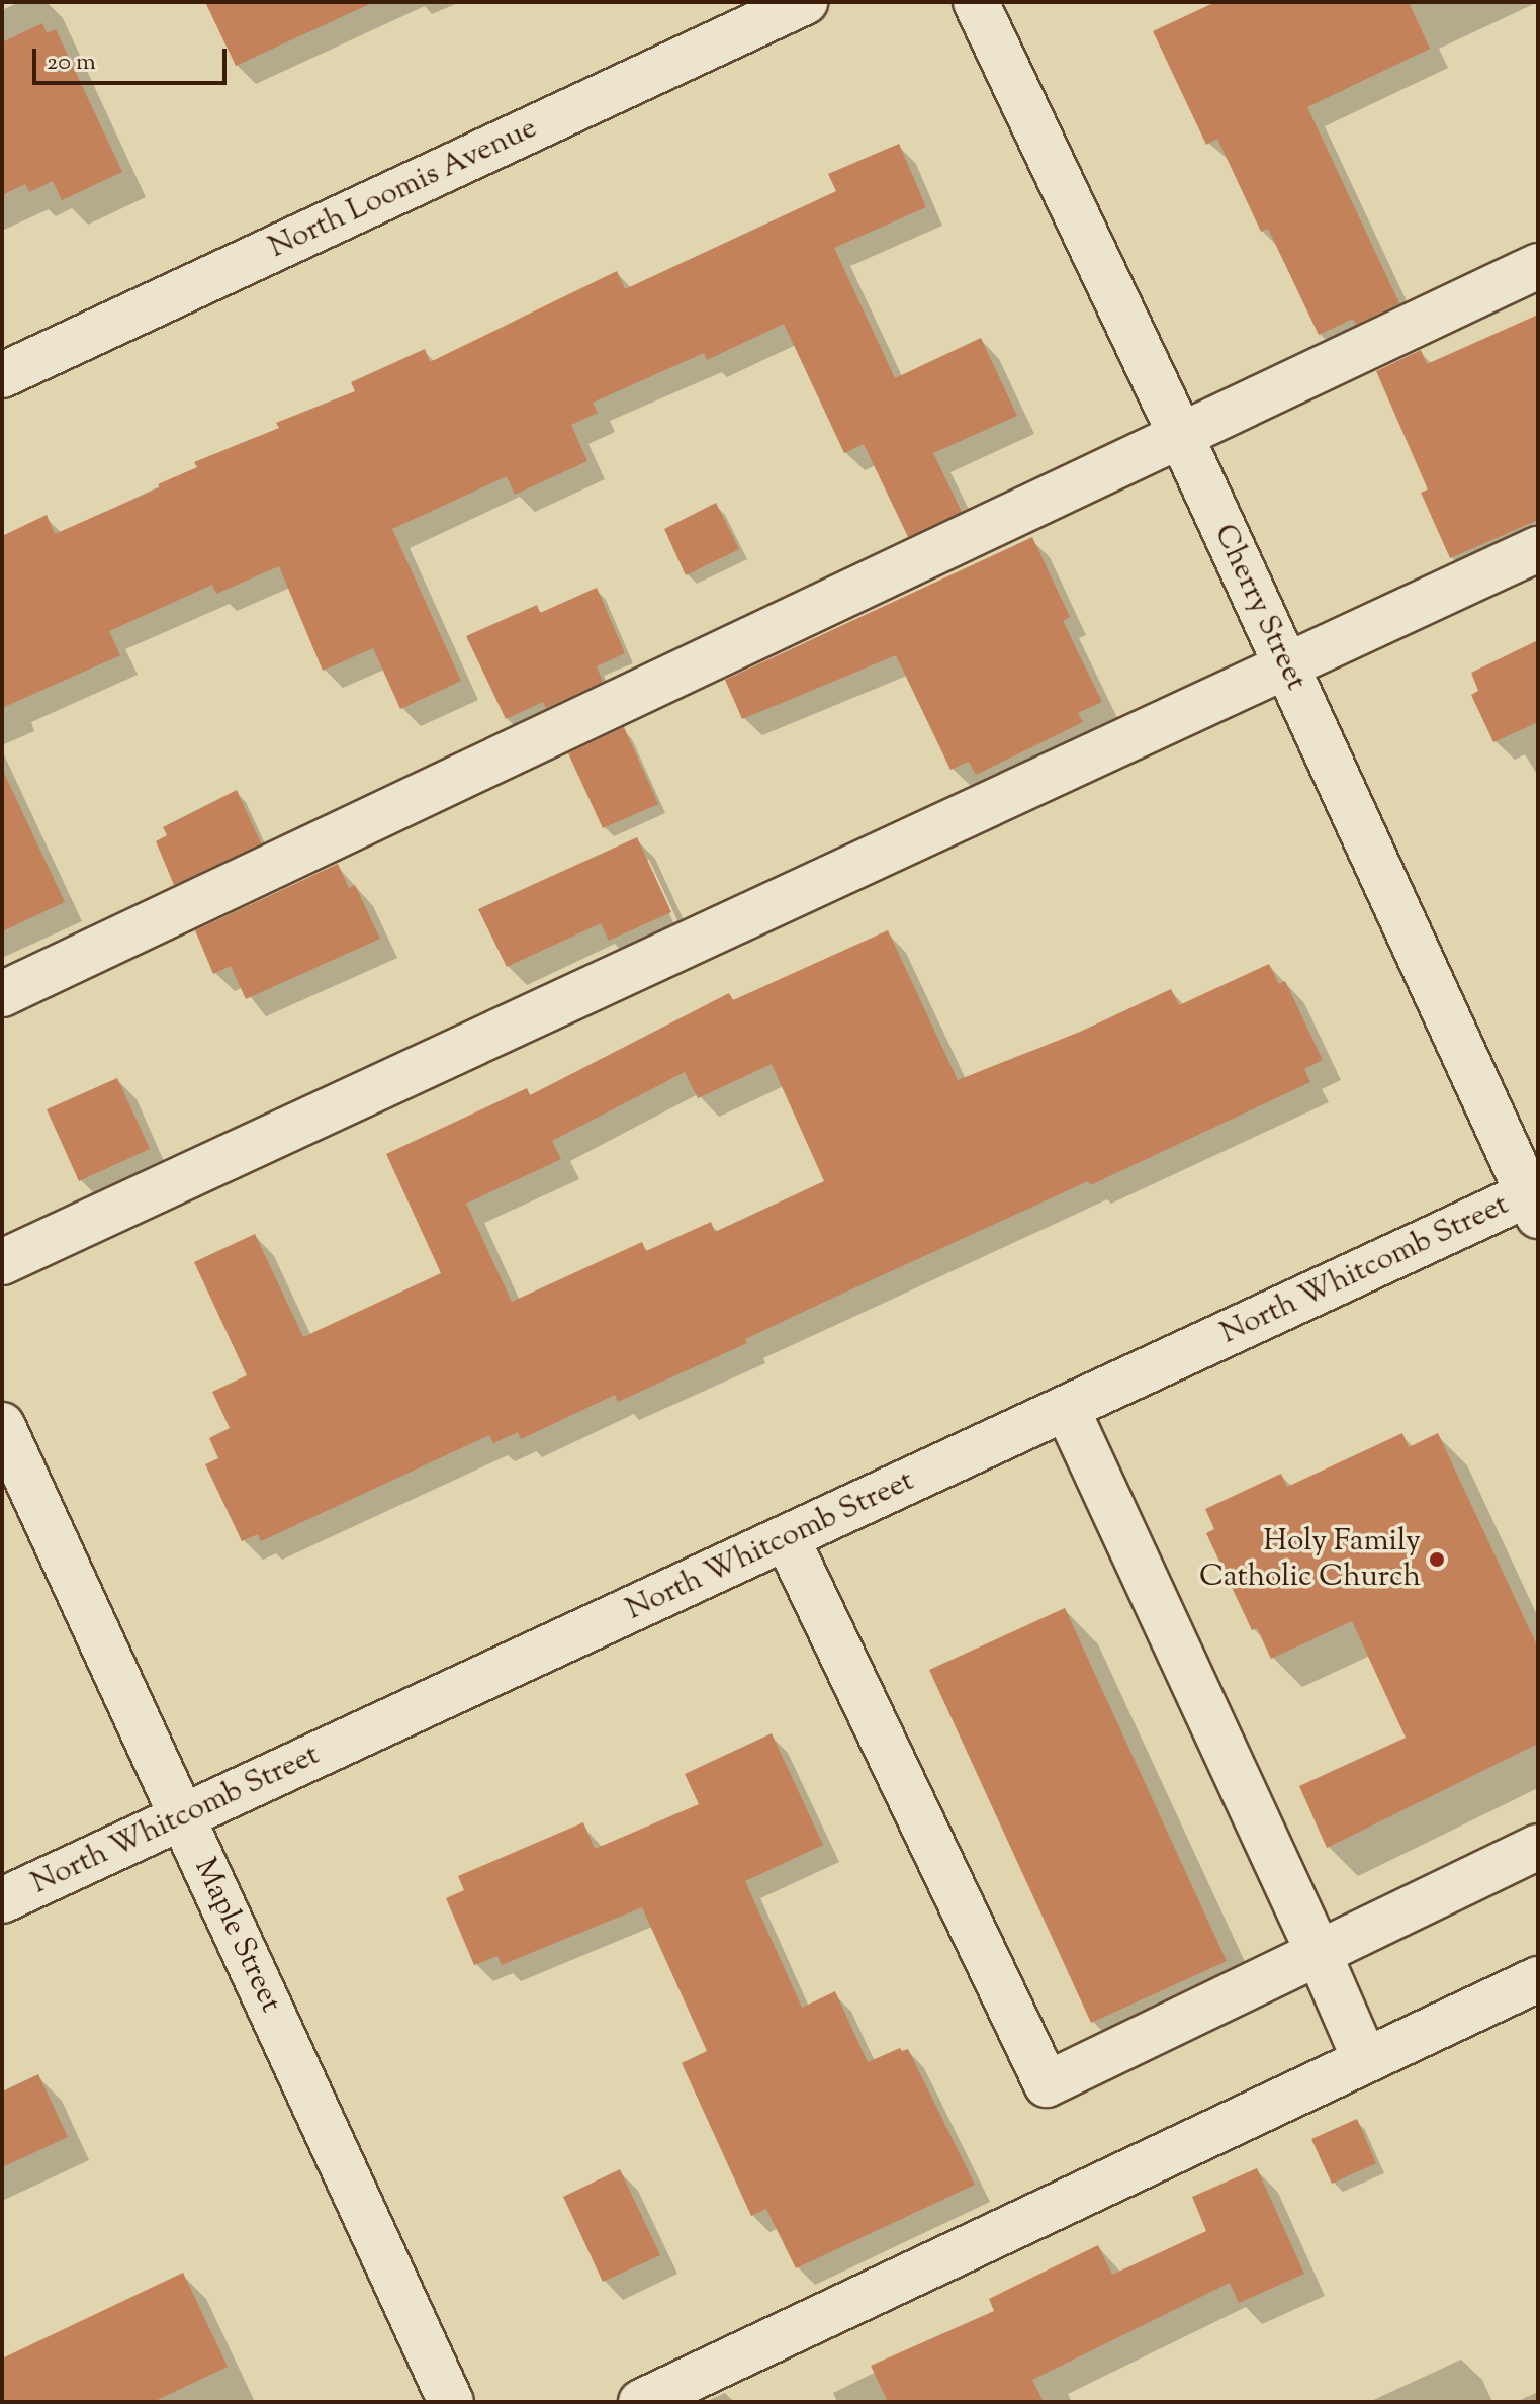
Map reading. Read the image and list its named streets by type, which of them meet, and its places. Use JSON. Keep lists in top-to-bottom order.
{
  "streets": {
    "street": [
      "North Loomis Avenue",
      "Cherry Street",
      "North Whitcomb Street",
      "Maple Street"
    ]
  },
  "crossings": [
    ["Cherry Street", "North Whitcomb Street"],
    ["North Whitcomb Street", "Maple Street"]
  ],
  "places": ["Holy Family Catholic Church"],
  "scale_bar": "20 m"
}
